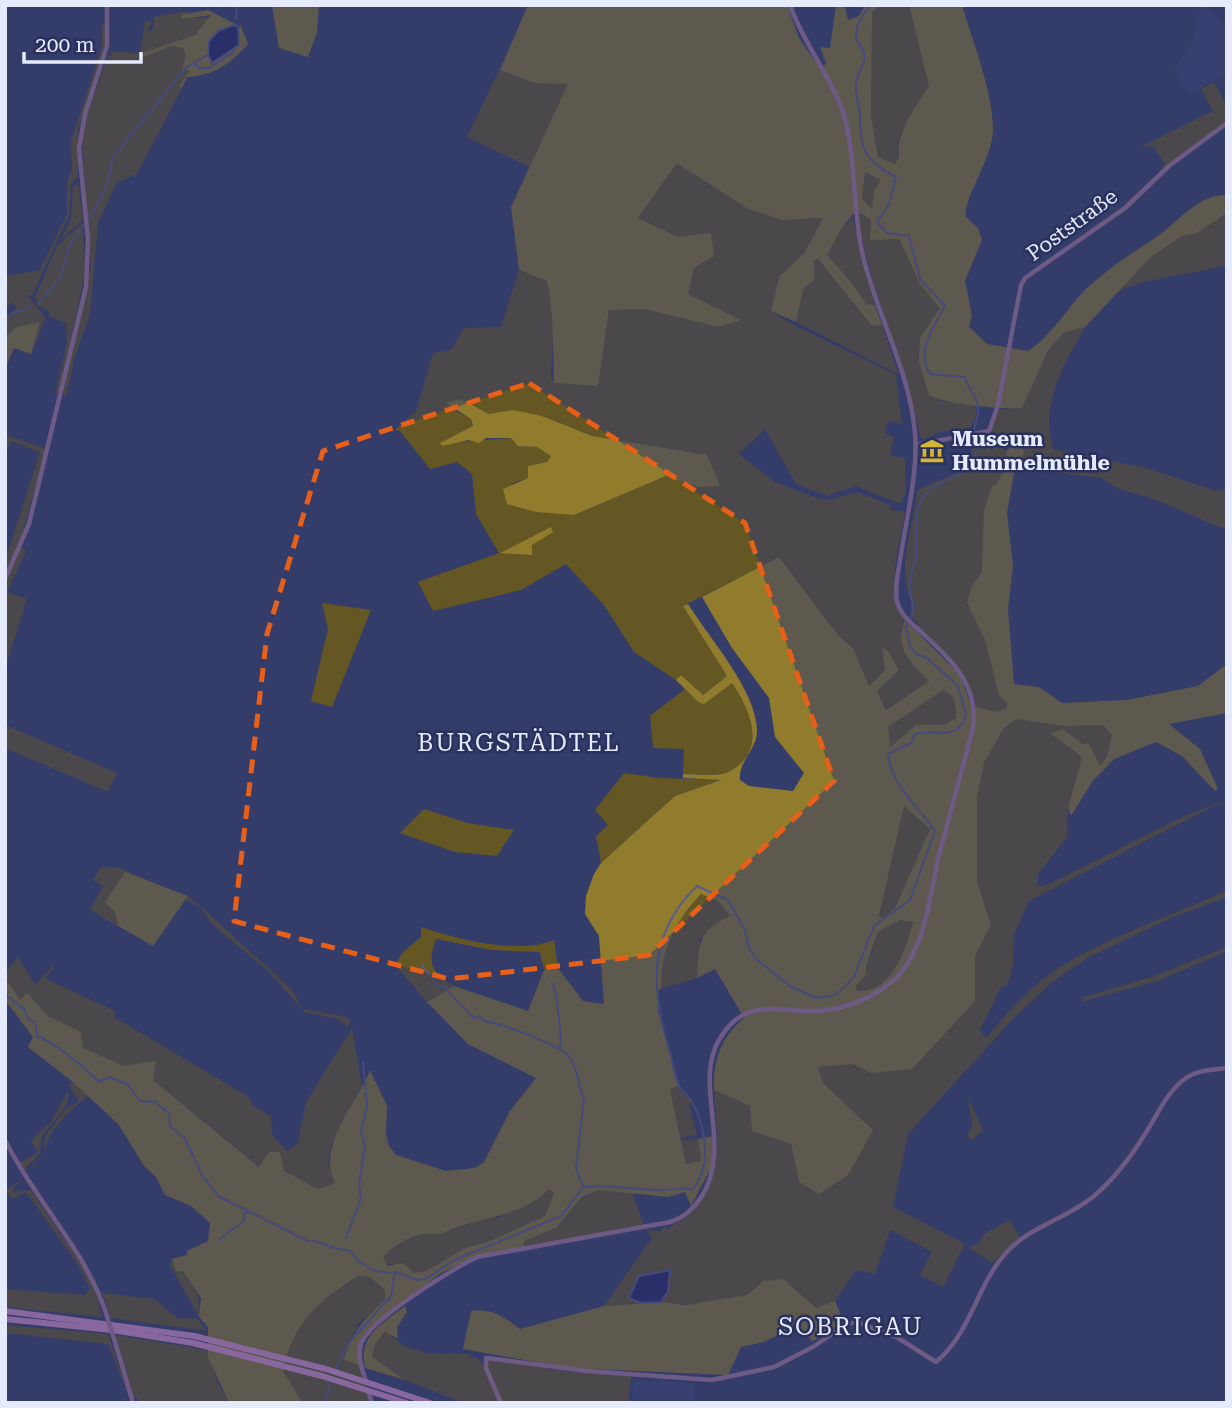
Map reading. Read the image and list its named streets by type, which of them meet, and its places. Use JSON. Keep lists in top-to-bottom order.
{
  "streets": {
    "main road": ["Poststraße"]
  },
  "districts": ["BURGSTÄDTEL", "SOBRIGAU"],
  "places": {
    "museum": ["Museum Hummelmühle"]
  },
  "scale_bar": "200 m"
}
